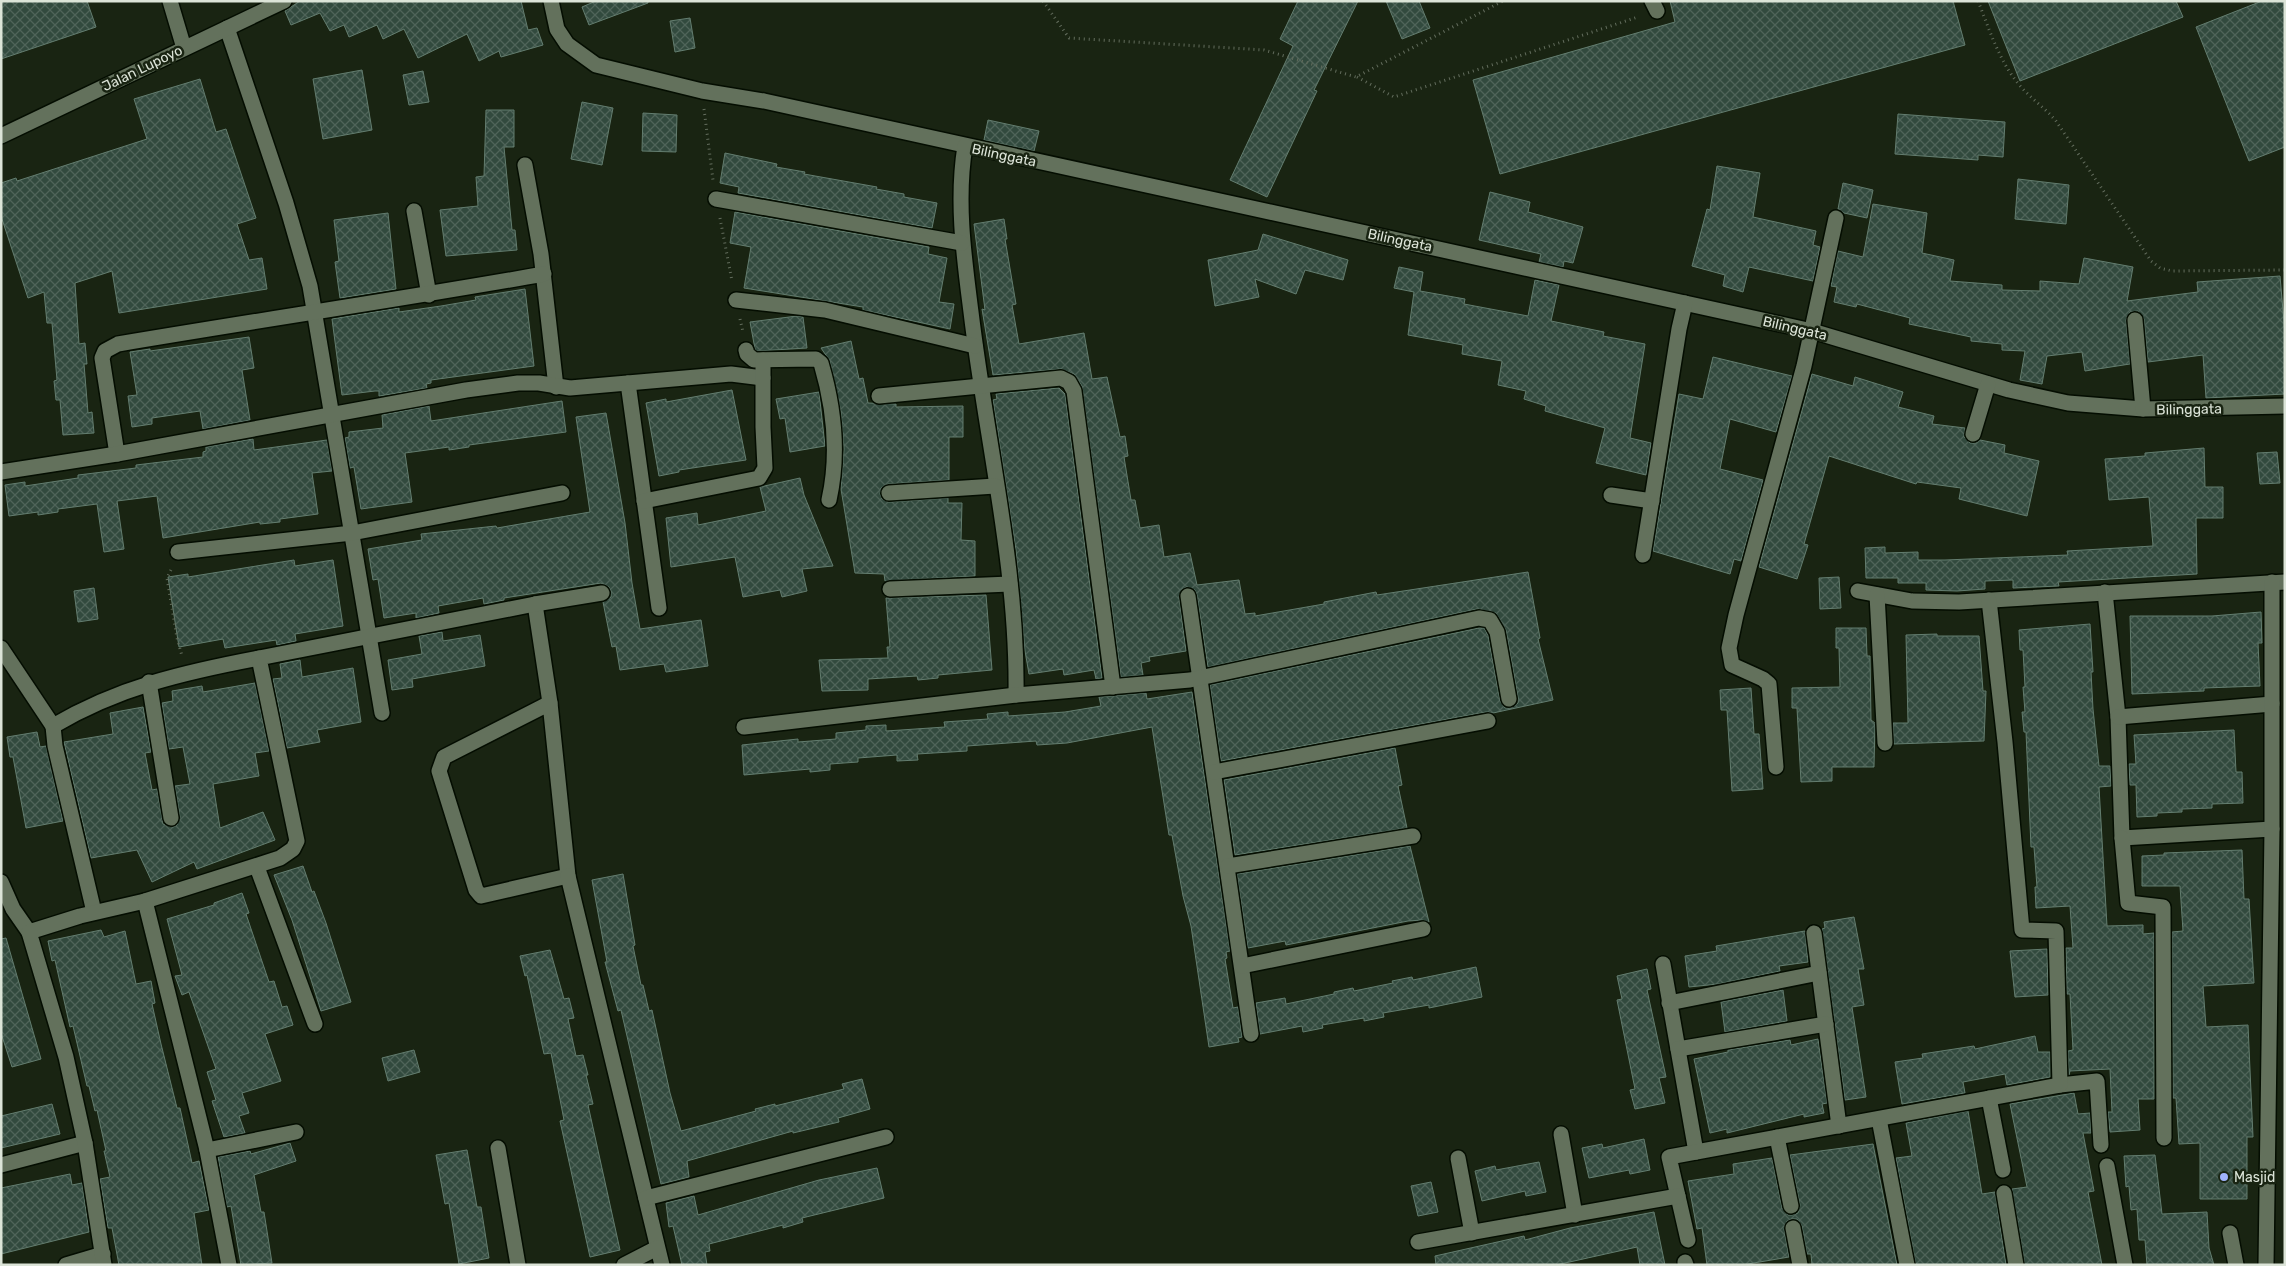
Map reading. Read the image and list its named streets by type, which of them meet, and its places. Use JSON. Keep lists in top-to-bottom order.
{
  "streets": {
    "street": ["Jalan Lupoyo", "Bilinggata"]
  },
  "places": ["Masjid"]
}
